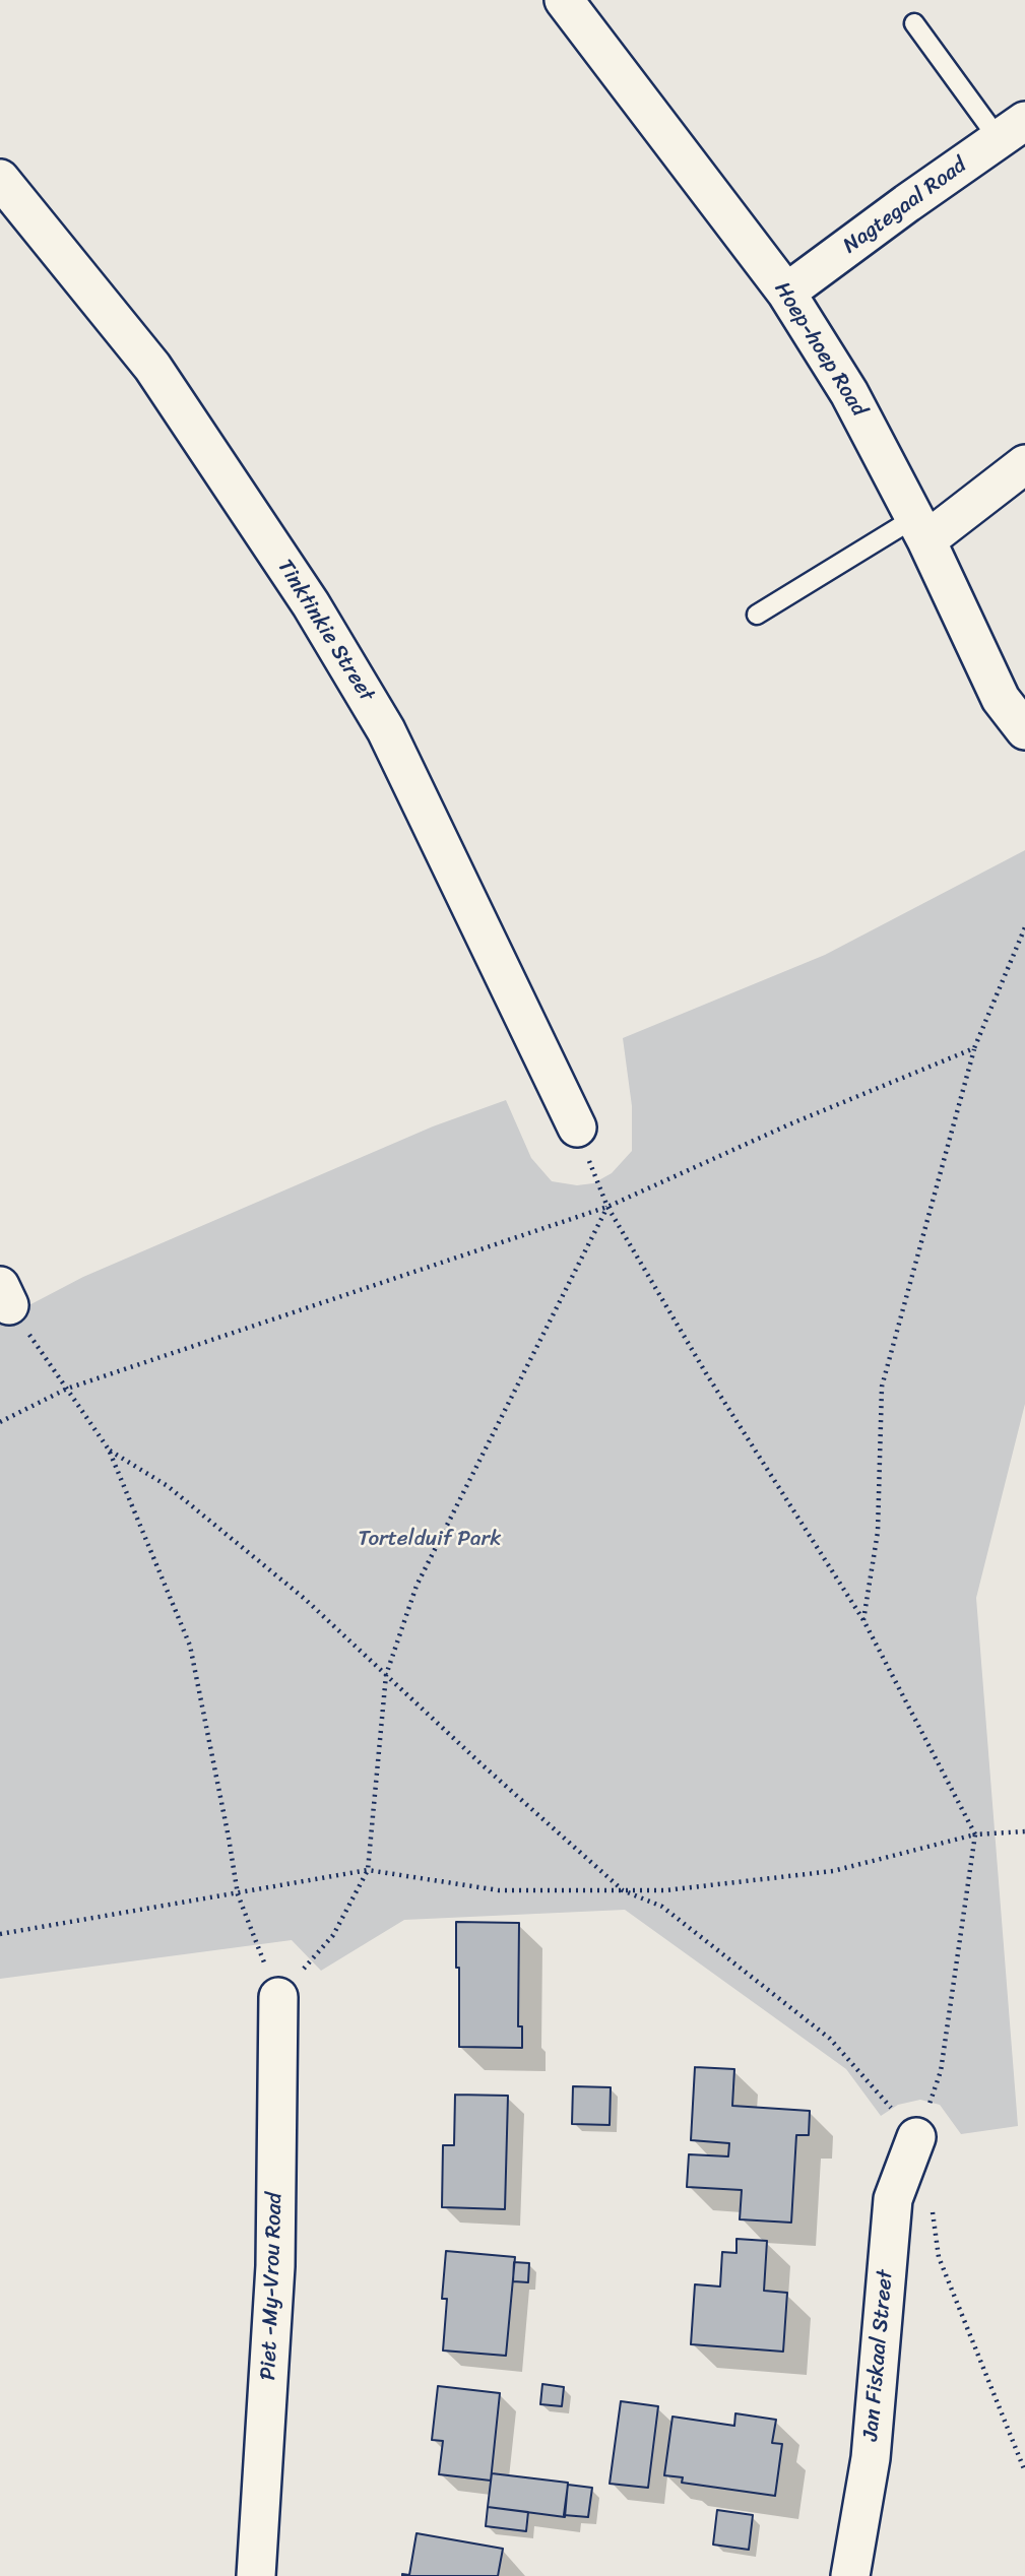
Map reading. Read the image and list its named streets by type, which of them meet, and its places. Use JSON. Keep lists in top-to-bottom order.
{
  "streets": {
    "street": [
      "Nagtegaal Road",
      "Hoep-hoep Road",
      "Tinktinkie Street",
      "Piet -My-Vrou Road",
      "Jan Fiskaal Street"
    ]
  },
  "crossings": [
    ["Nagtegaal Road", "Hoep-hoep Road"]
  ],
  "parks": ["Tortelduif Park"]
}
